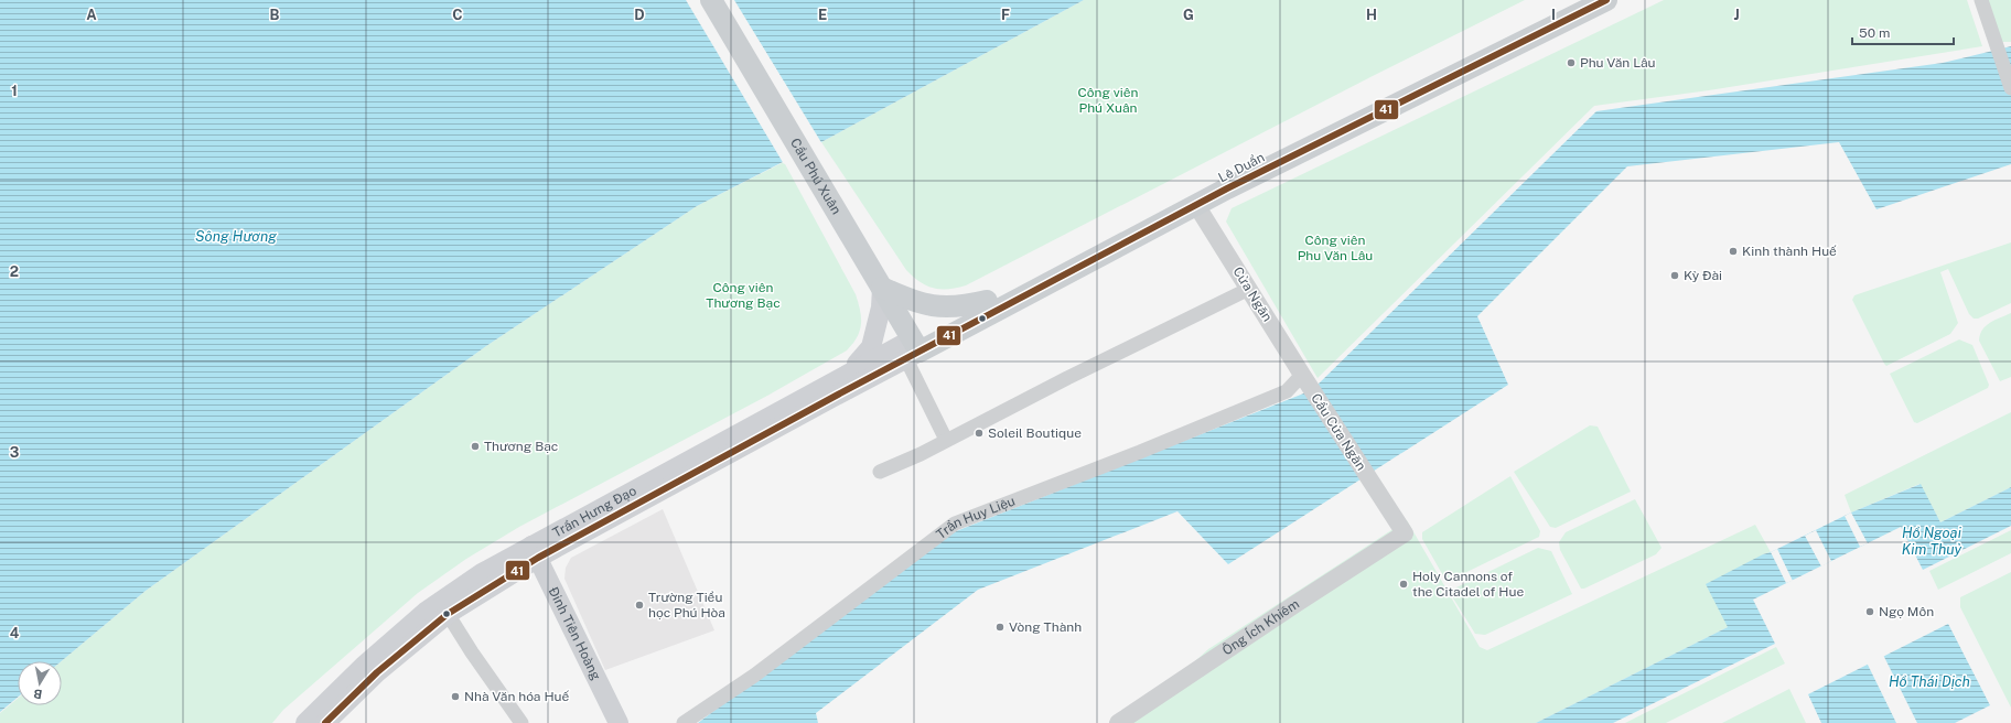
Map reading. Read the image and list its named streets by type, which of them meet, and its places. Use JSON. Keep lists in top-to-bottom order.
{
  "streets": {
    "main road": [
      "Lê Duẩn",
      "Cầu Phú Xuân",
      "Trần Hưng Đạo",
      "Đinh Tiên Hoàng"
    ],
    "street": [
      "Cửa Ngăn",
      "Cầu Cửa Ngăn",
      "Trần Huy Liệu",
      "Ông Ích Khiêm"
    ]
  },
  "crossings": [
    ["Lê Duẩn", "Cầu Phú Xuân"],
    ["Lê Duẩn", "Cửa Ngăn"],
    ["Lê Duẩn", "Trần Hưng Đạo"],
    ["Cầu Phú Xuân", "Trần Hưng Đạo"],
    ["Cửa Ngăn", "Cầu Cửa Ngăn"],
    ["Cửa Ngăn", "Trần Huy Liệu"],
    ["Cầu Cửa Ngăn", "Trần Huy Liệu"],
    ["Cầu Cửa Ngăn", "Ông Ích Khiêm"],
    ["Trần Hưng Đạo", "Đinh Tiên Hoàng"]
  ],
  "water": ["Sông Hương", "Hồ Ngoại Kim Thuỷ", "Hồ Thái Dịch"],
  "parks": ["Công viên Phú Xuân", "Công viên Phu Văn Lâu", "Công viên Thương Bạc"],
  "places": [
    "Phu Văn Lâu",
    "Kinh thành Huế",
    "Kỳ Đài",
    "Soleil Boutique",
    "Thương Bạc",
    "Holy Cannons of the Citadel of Hue",
    "Trường Tiểu học Phú Hòa",
    "Ngọ Môn",
    "Vòng Thành",
    "Nhà Văn hóa Huế"
  ],
  "lines": ["transit line 41"],
  "scale_bar": "50 m",
  "north": "bottom",
  "grid": {
    "columns": [
      "A",
      "B",
      "C",
      "D",
      "E",
      "F",
      "G",
      "H",
      "I",
      "J"
    ],
    "rows": [
      "1",
      "2",
      "3",
      "4"
    ]
  }
}
